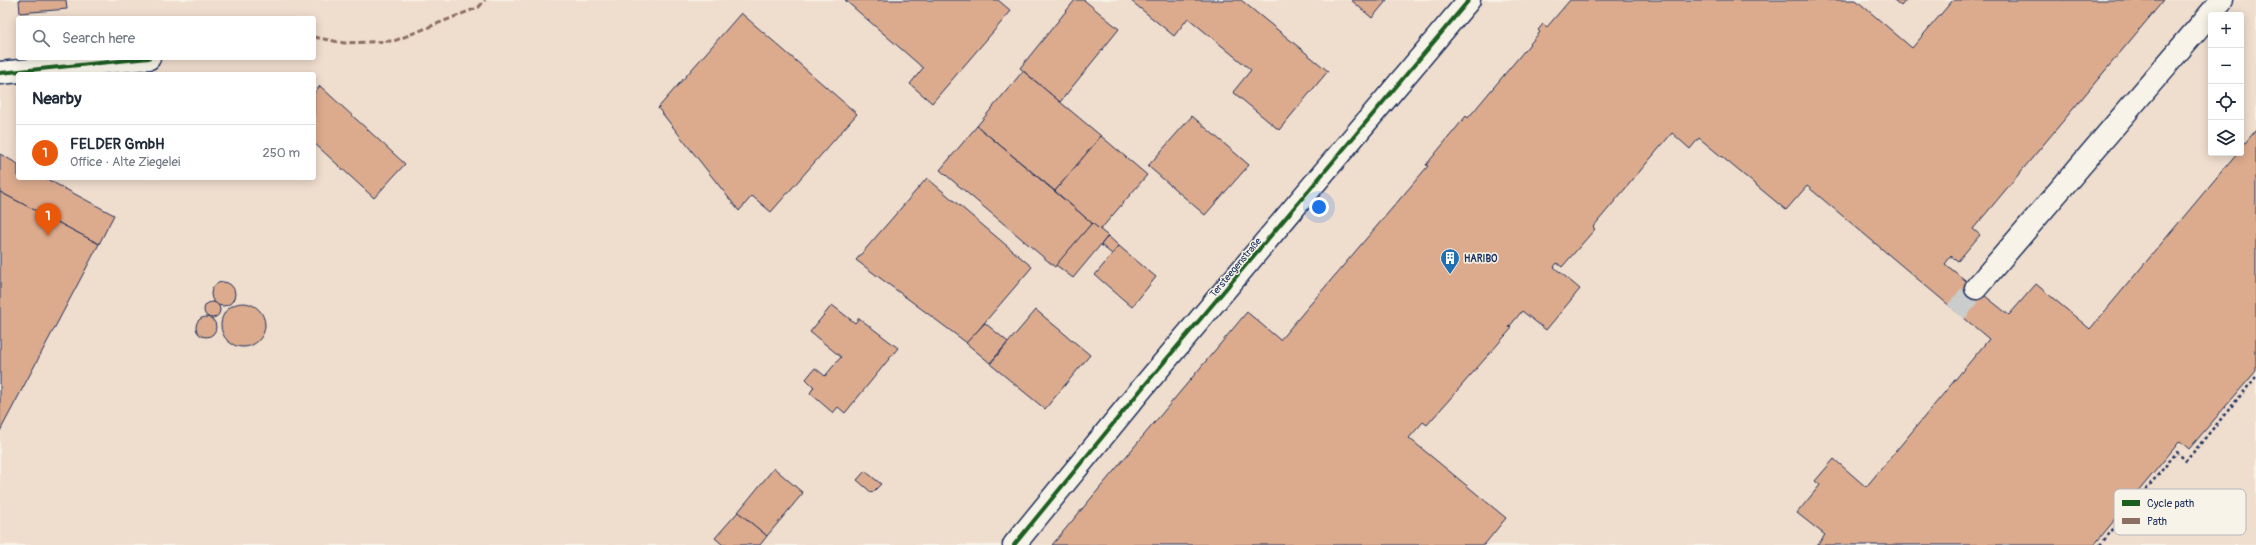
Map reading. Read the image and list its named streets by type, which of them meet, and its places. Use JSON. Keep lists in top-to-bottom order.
{
  "streets": {
    "street": ["Tersteegenstraße"]
  },
  "places": {
    "building": ["HARIBO"]
  },
  "legend": ["Cycle path", "Path"],
  "page": {
    "map_buttons": ["+", "−"],
    "search": "Search here",
    "heading": "Nearby",
    "list": [
      {
        "mark": "1",
        "name": "FELDER GmbH",
        "note": "Office · Alte Ziegelei",
        "value": "250 m"
      }
    ],
    "pins": "1"
  }
}
